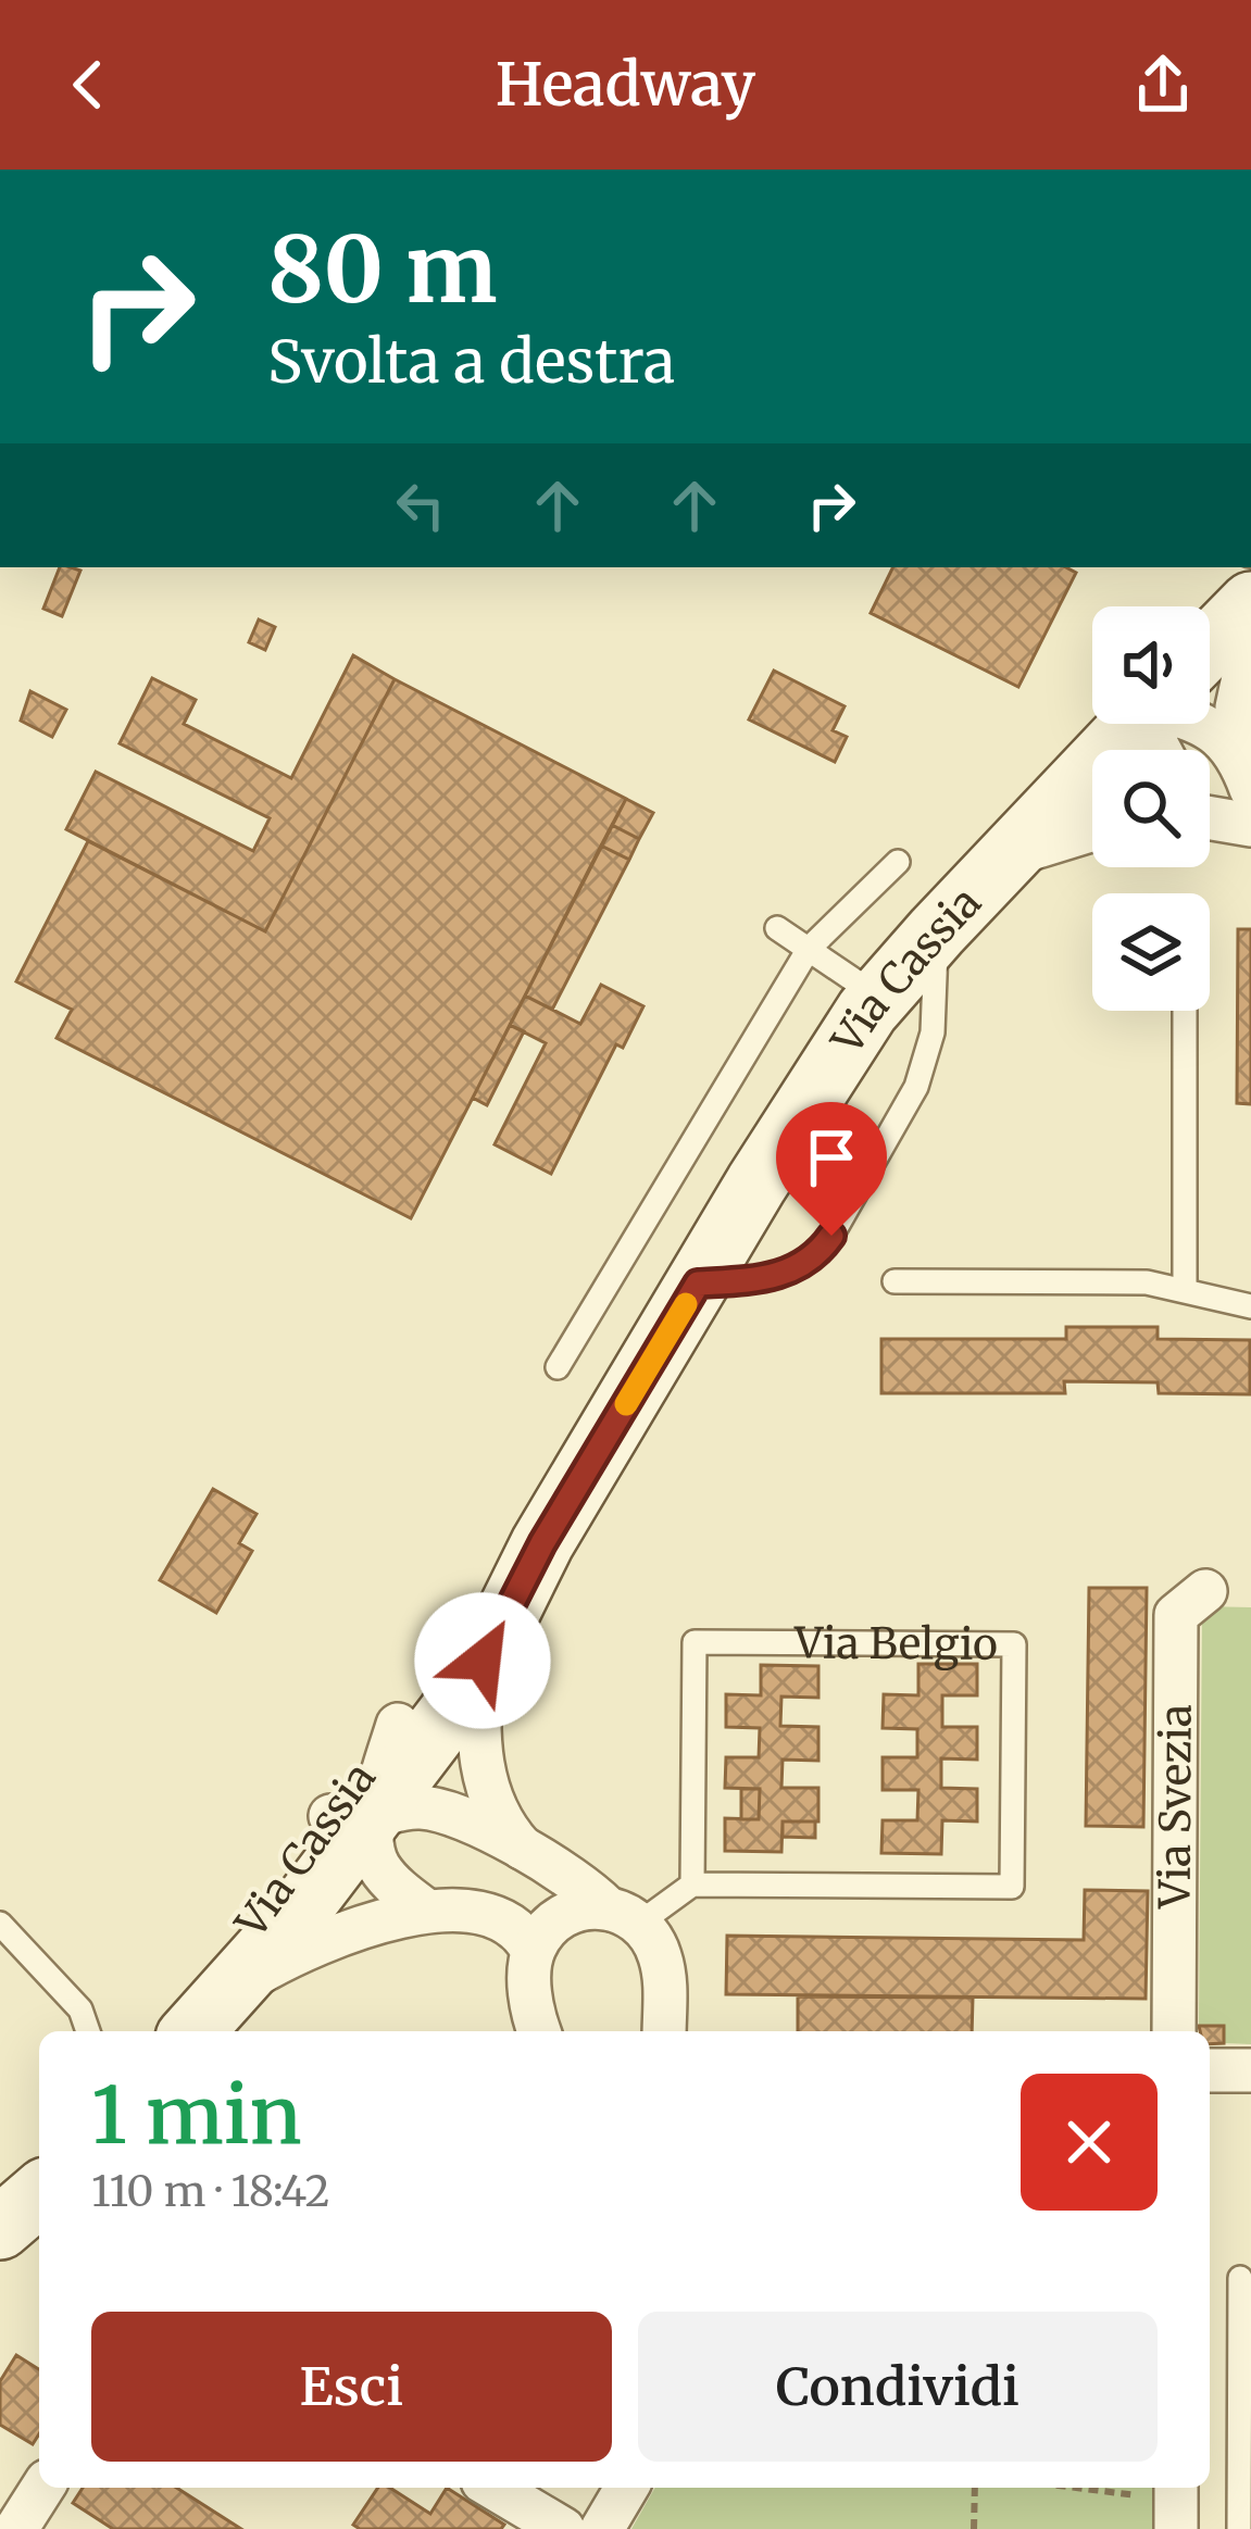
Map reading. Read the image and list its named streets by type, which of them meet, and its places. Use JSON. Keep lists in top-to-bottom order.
{
  "streets": {
    "main road": ["Via Cassia"],
    "street": ["Via Svezia"],
    "lane": ["Via Belgio"]
  },
  "page": {
    "header": "Headway",
    "turn": ["80 m", "Svolta a destra"],
    "heading": ["1 min", "110 m · 18:42"],
    "buttons": ["Esci", "Condividi"]
  }
}
